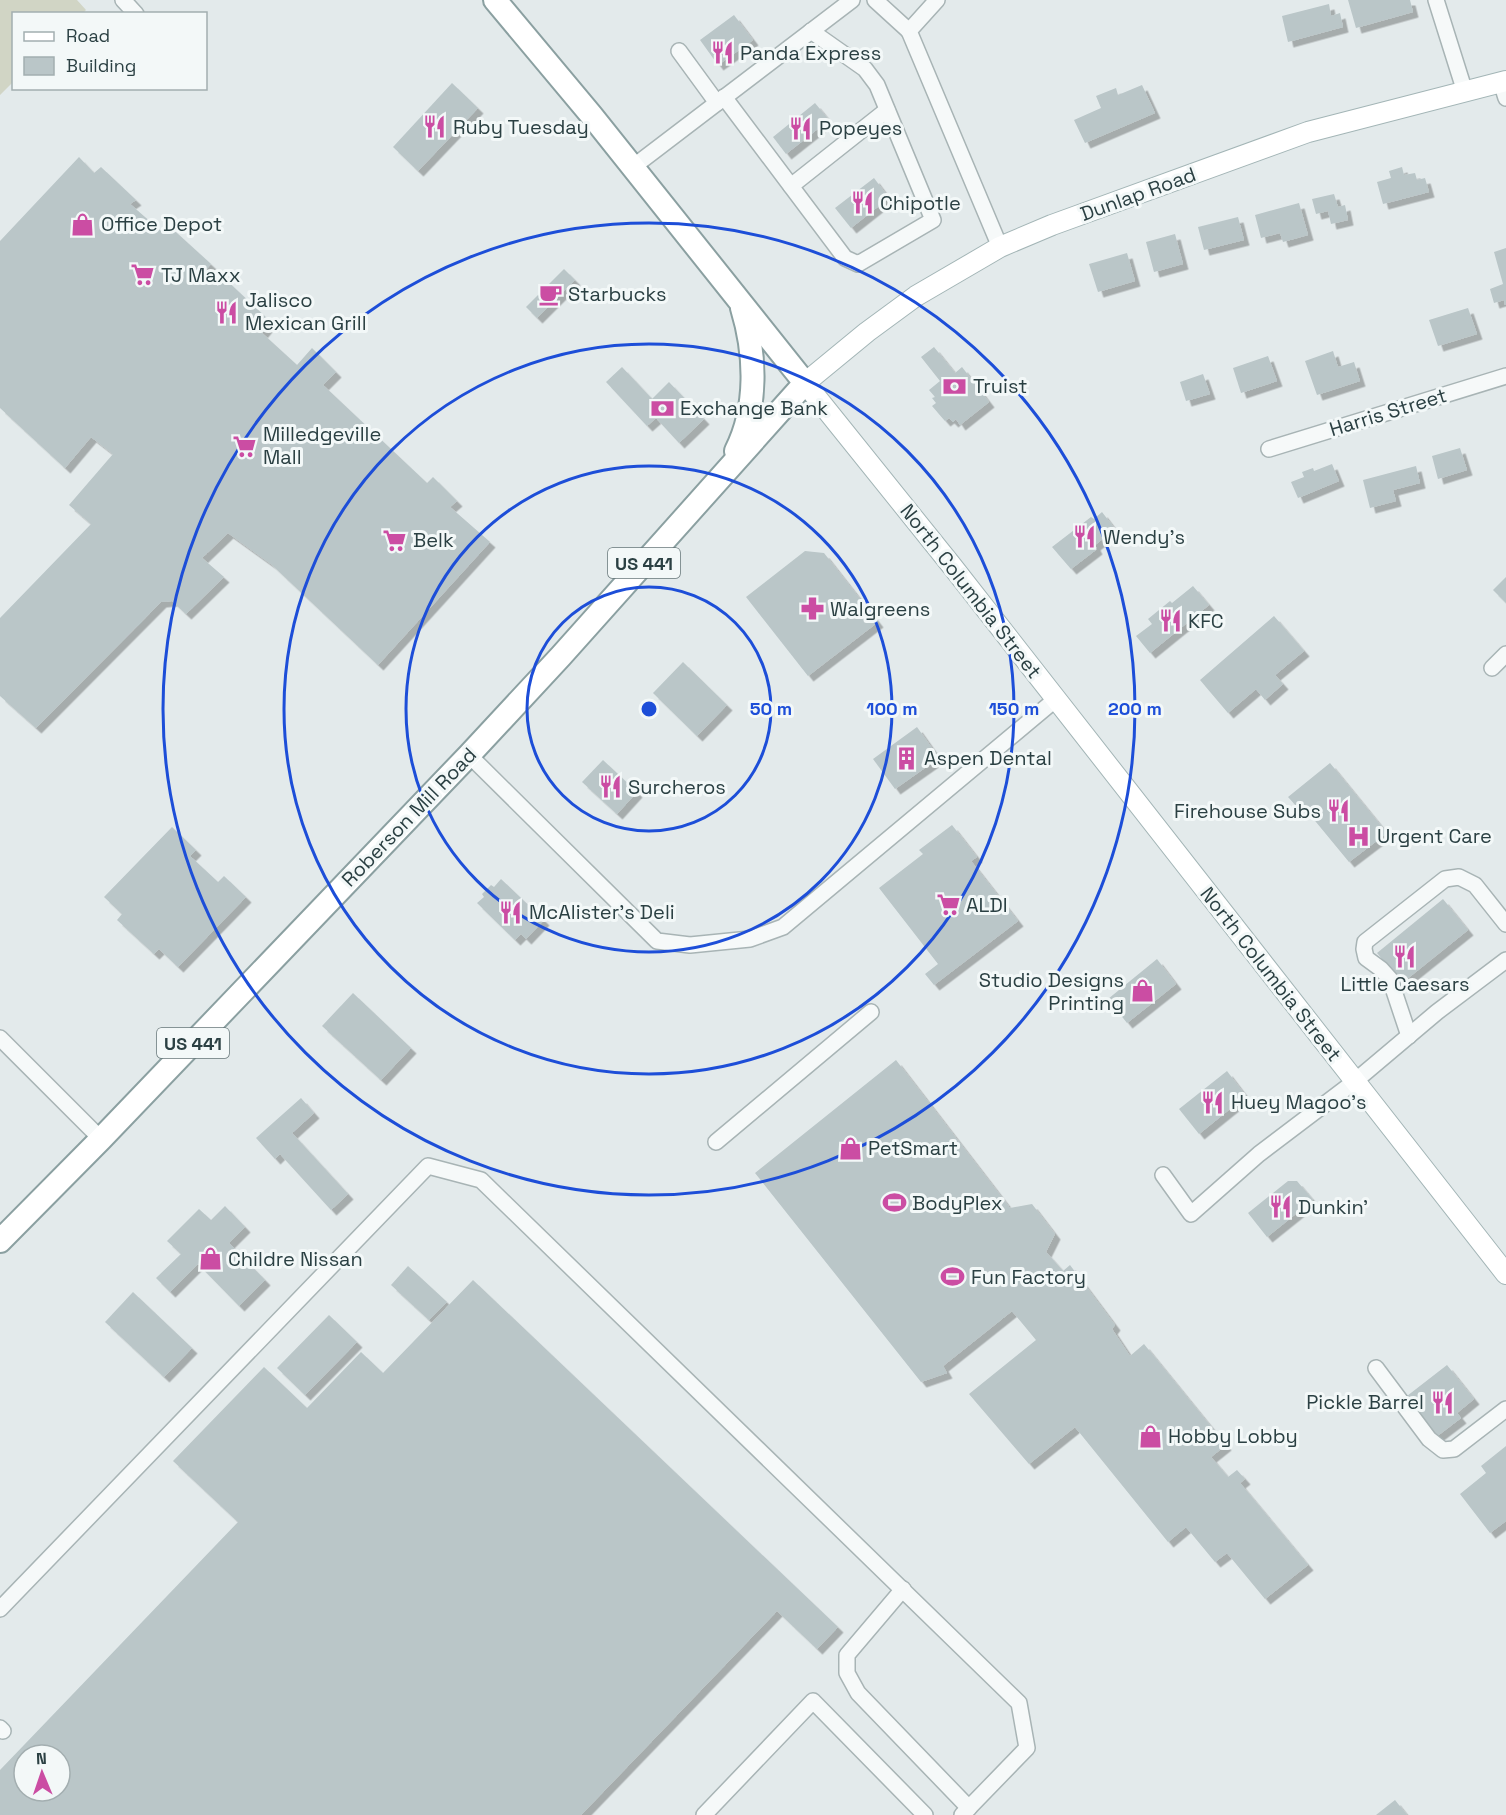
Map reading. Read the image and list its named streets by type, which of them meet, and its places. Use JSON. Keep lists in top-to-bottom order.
{
  "streets": {
    "highway": ["US 441", "North Columbia Street", "Roberson Mill Road"],
    "main road": ["Dunlap Road"],
    "street": ["Harris Street"]
  },
  "crossings": [
    ["Dunlap Road", "North Columbia Street"],
    ["Dunlap Road", "Roberson Mill Road"],
    ["US 441", "North Columbia Street"],
    ["US 441", "Roberson Mill Road"],
    ["North Columbia Street", "Roberson Mill Road"]
  ],
  "places": {
    "restaurant": [
      "Panda Express",
      "Ruby Tuesday",
      "Popeyes",
      "Chipotle",
      "Jalisco Mexican Grill",
      "Wendy's",
      "KFC",
      "Surcheros",
      "Firehouse Subs",
      "McAlister's Deli",
      "Little Caesars",
      "Huey Magoo's",
      "Dunkin'",
      "Pickle Barrel"
    ],
    "shop": [
      "Office Depot",
      "Studio Designs Printing",
      "PetSmart",
      "Childre Nissan",
      "Hobby Lobby"
    ],
    "supermarket": [
      "TJ Maxx",
      "Milledgeville Mall",
      "Belk",
      "ALDI"
    ],
    "cafe": ["Starbucks"],
    "bank": ["Truist", "Exchange Bank"],
    "pharmacy": ["Walgreens"],
    "building": ["Aspen Dental"],
    "hospital": ["Urgent Care"],
    "sports": ["BodyPlex", "Fun Factory"]
  },
  "legend": ["Road", "Building"],
  "north": "top",
  "rings": [
    "50 m",
    "100 m",
    "150 m",
    "200 m"
  ]
}
